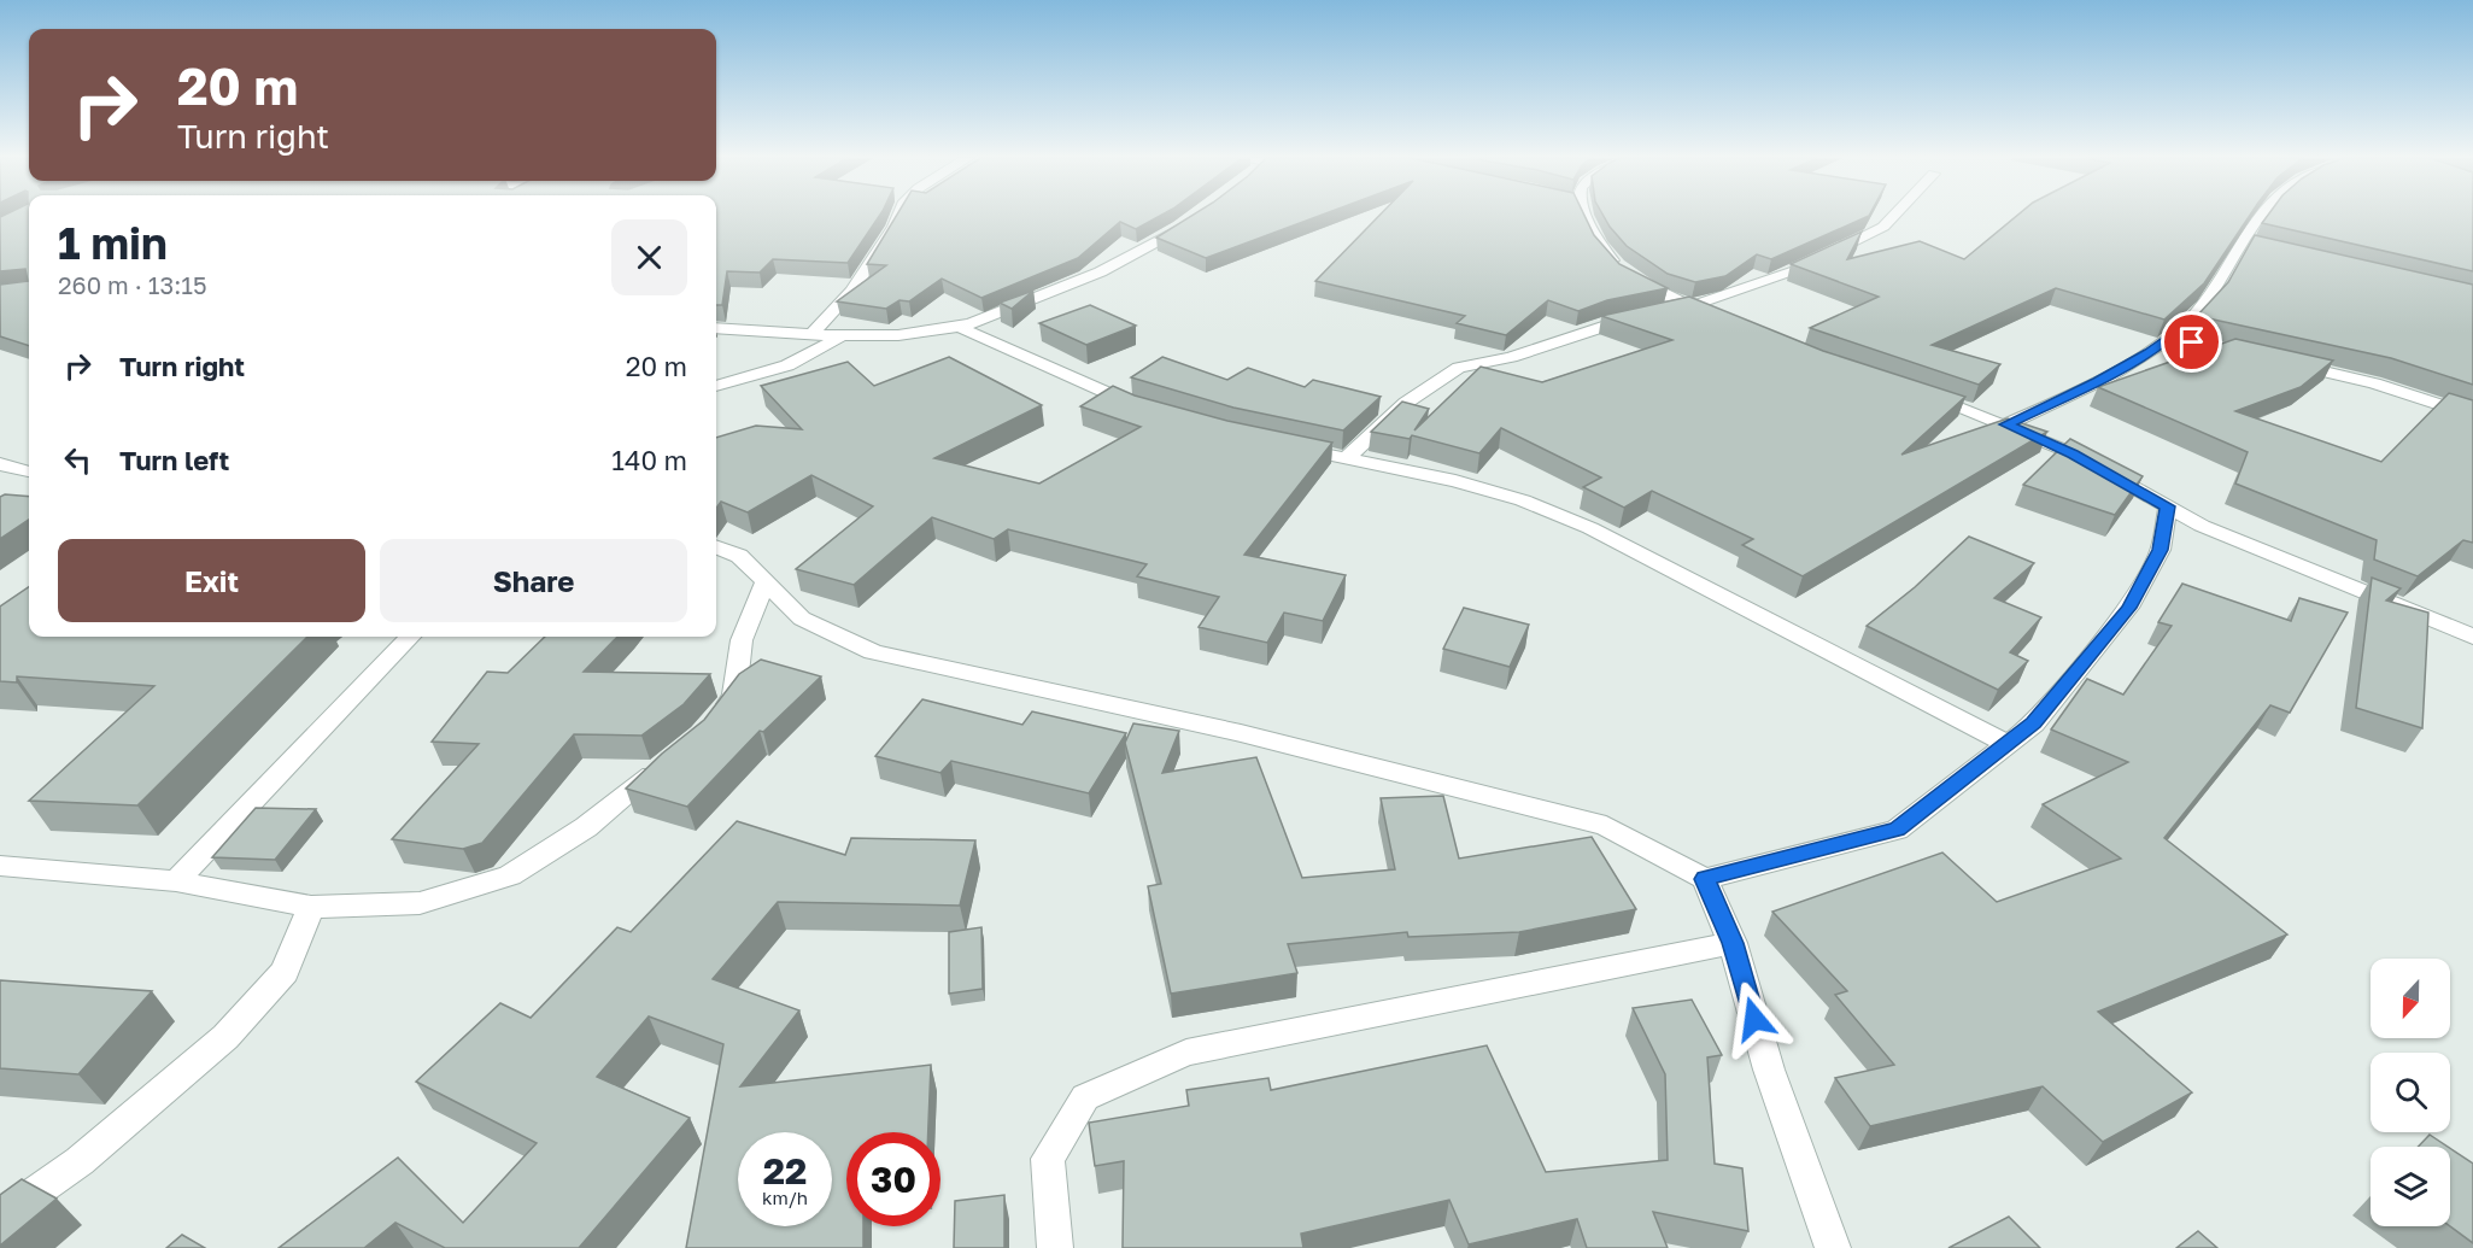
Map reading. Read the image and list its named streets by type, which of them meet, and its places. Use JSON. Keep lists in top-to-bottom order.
{
  "north": "bottom",
  "page": {
    "turn": ["20 m", "Turn right"],
    "heading": ["1 min", "260 m · 13:15"],
    "list": [
      {
        "name": "Turn right",
        "value": "20 m"
      },
      {
        "name": "Turn left",
        "value": "140 m"
      }
    ],
    "buttons": ["Exit", "Share"],
    "speed": "22 km/h",
    "limit": "30"
  }
}
